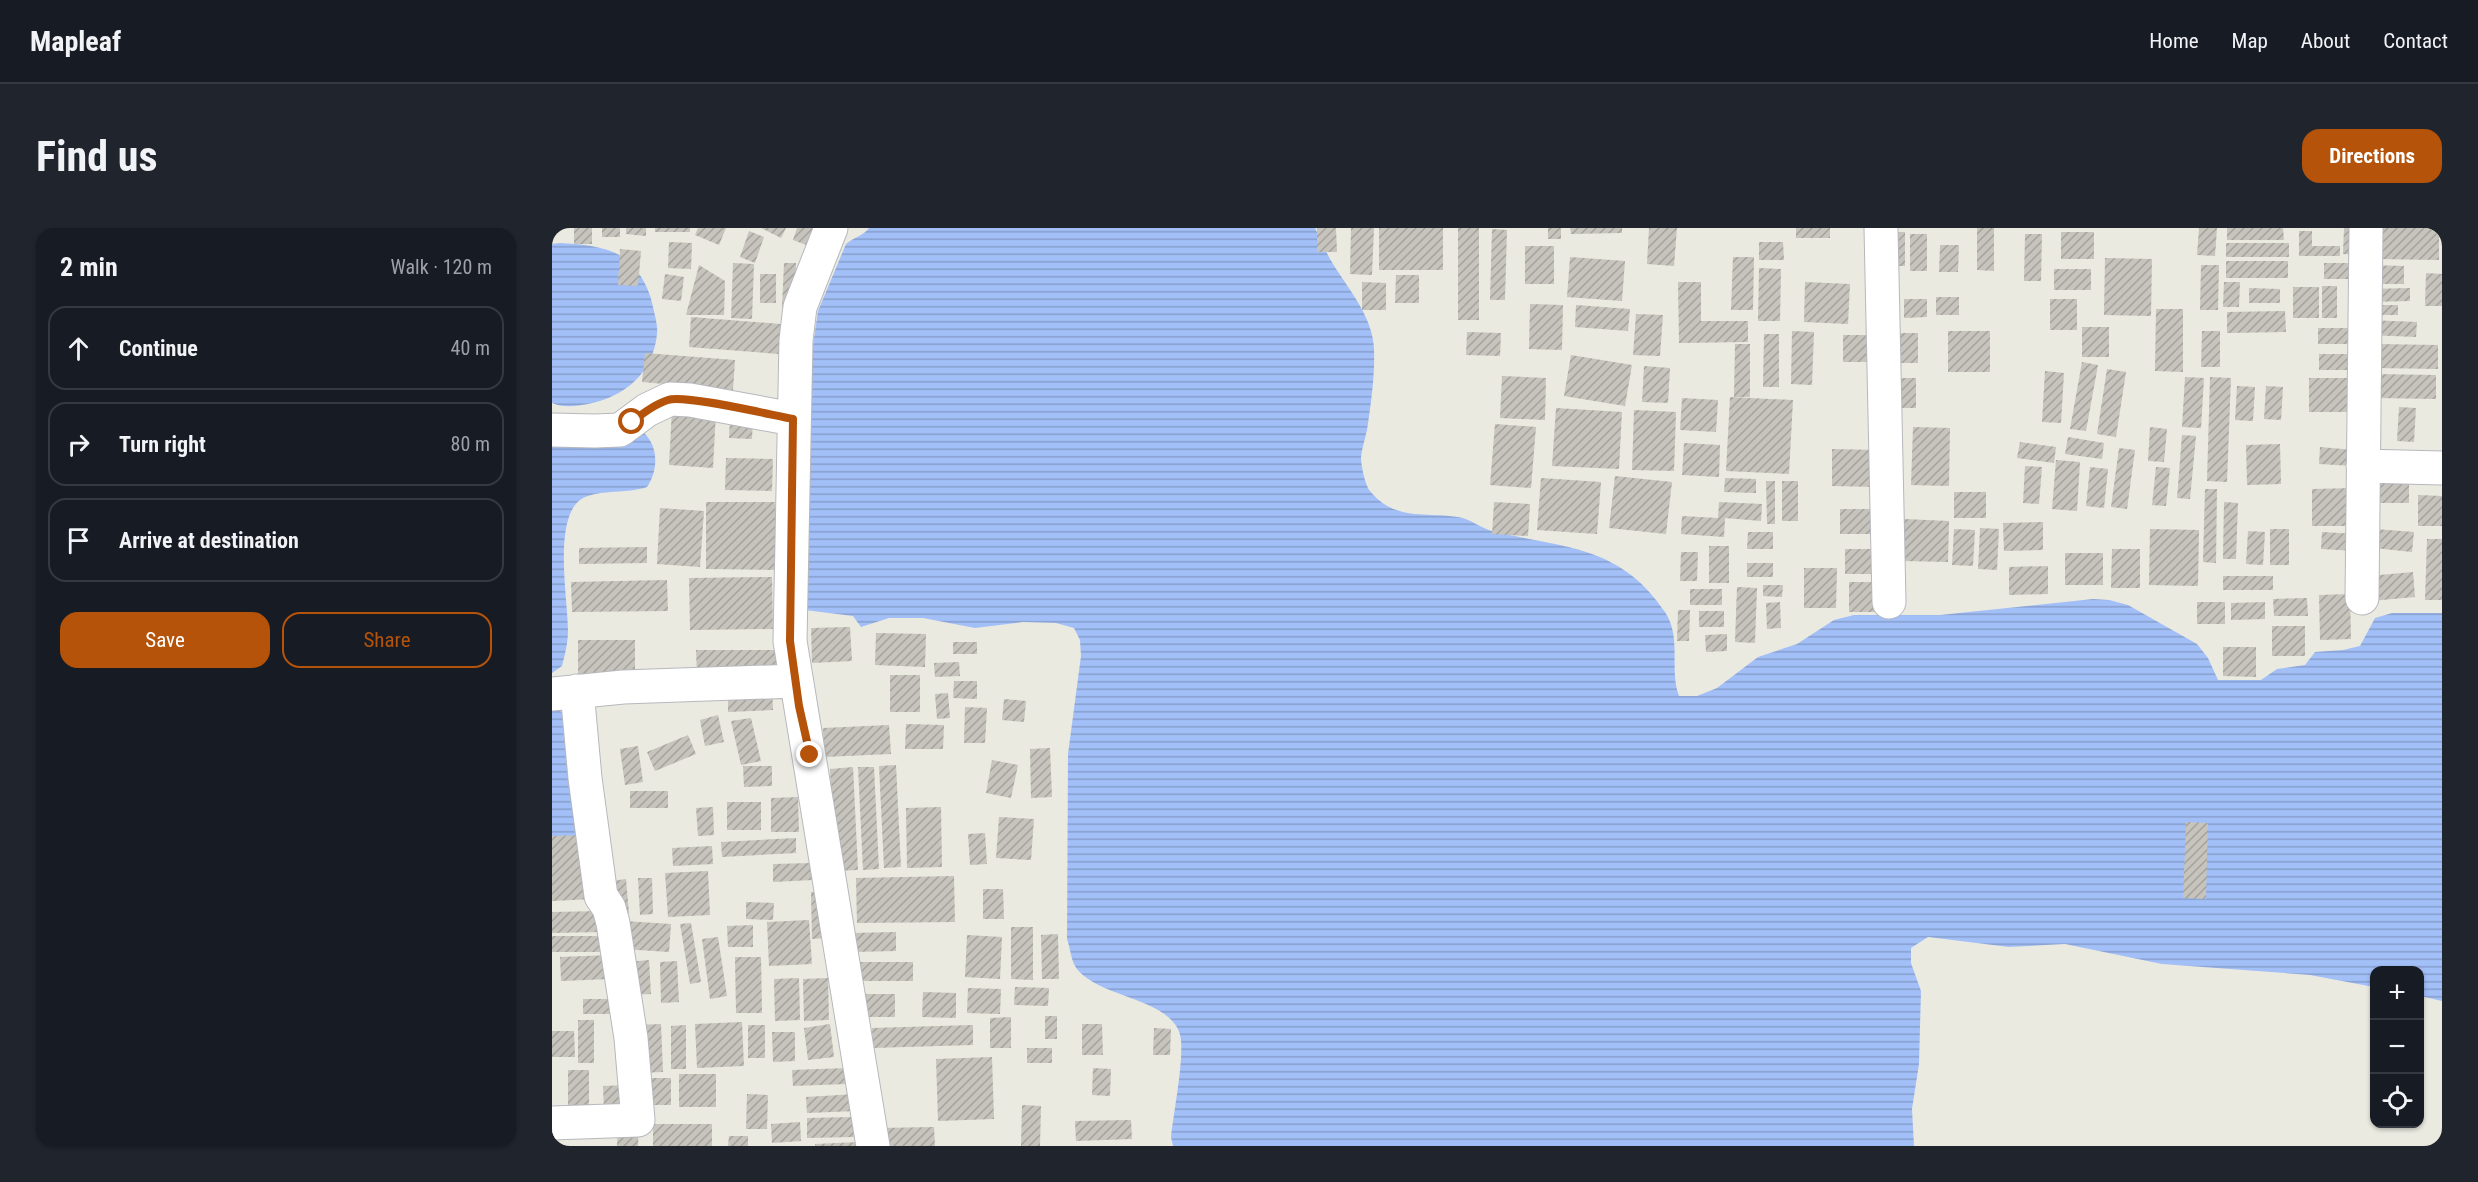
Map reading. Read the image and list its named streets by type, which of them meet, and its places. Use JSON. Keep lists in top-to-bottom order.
{
  "page": {
    "header": "Mapleaf",
    "nav": [
      "Home",
      "Map",
      "About",
      "Contact"
    ],
    "buttons": [
      "Directions",
      ["Save", "Share"]
    ],
    "title": "Find us",
    "heading": ["2 min", "Walk · 120 m"],
    "list": [
      ["Continue", "40 m"],
      ["Turn right", "80 m"],
      "Arrive at destination"
    ],
    "map_buttons": ["+", "−"]
  }
}
